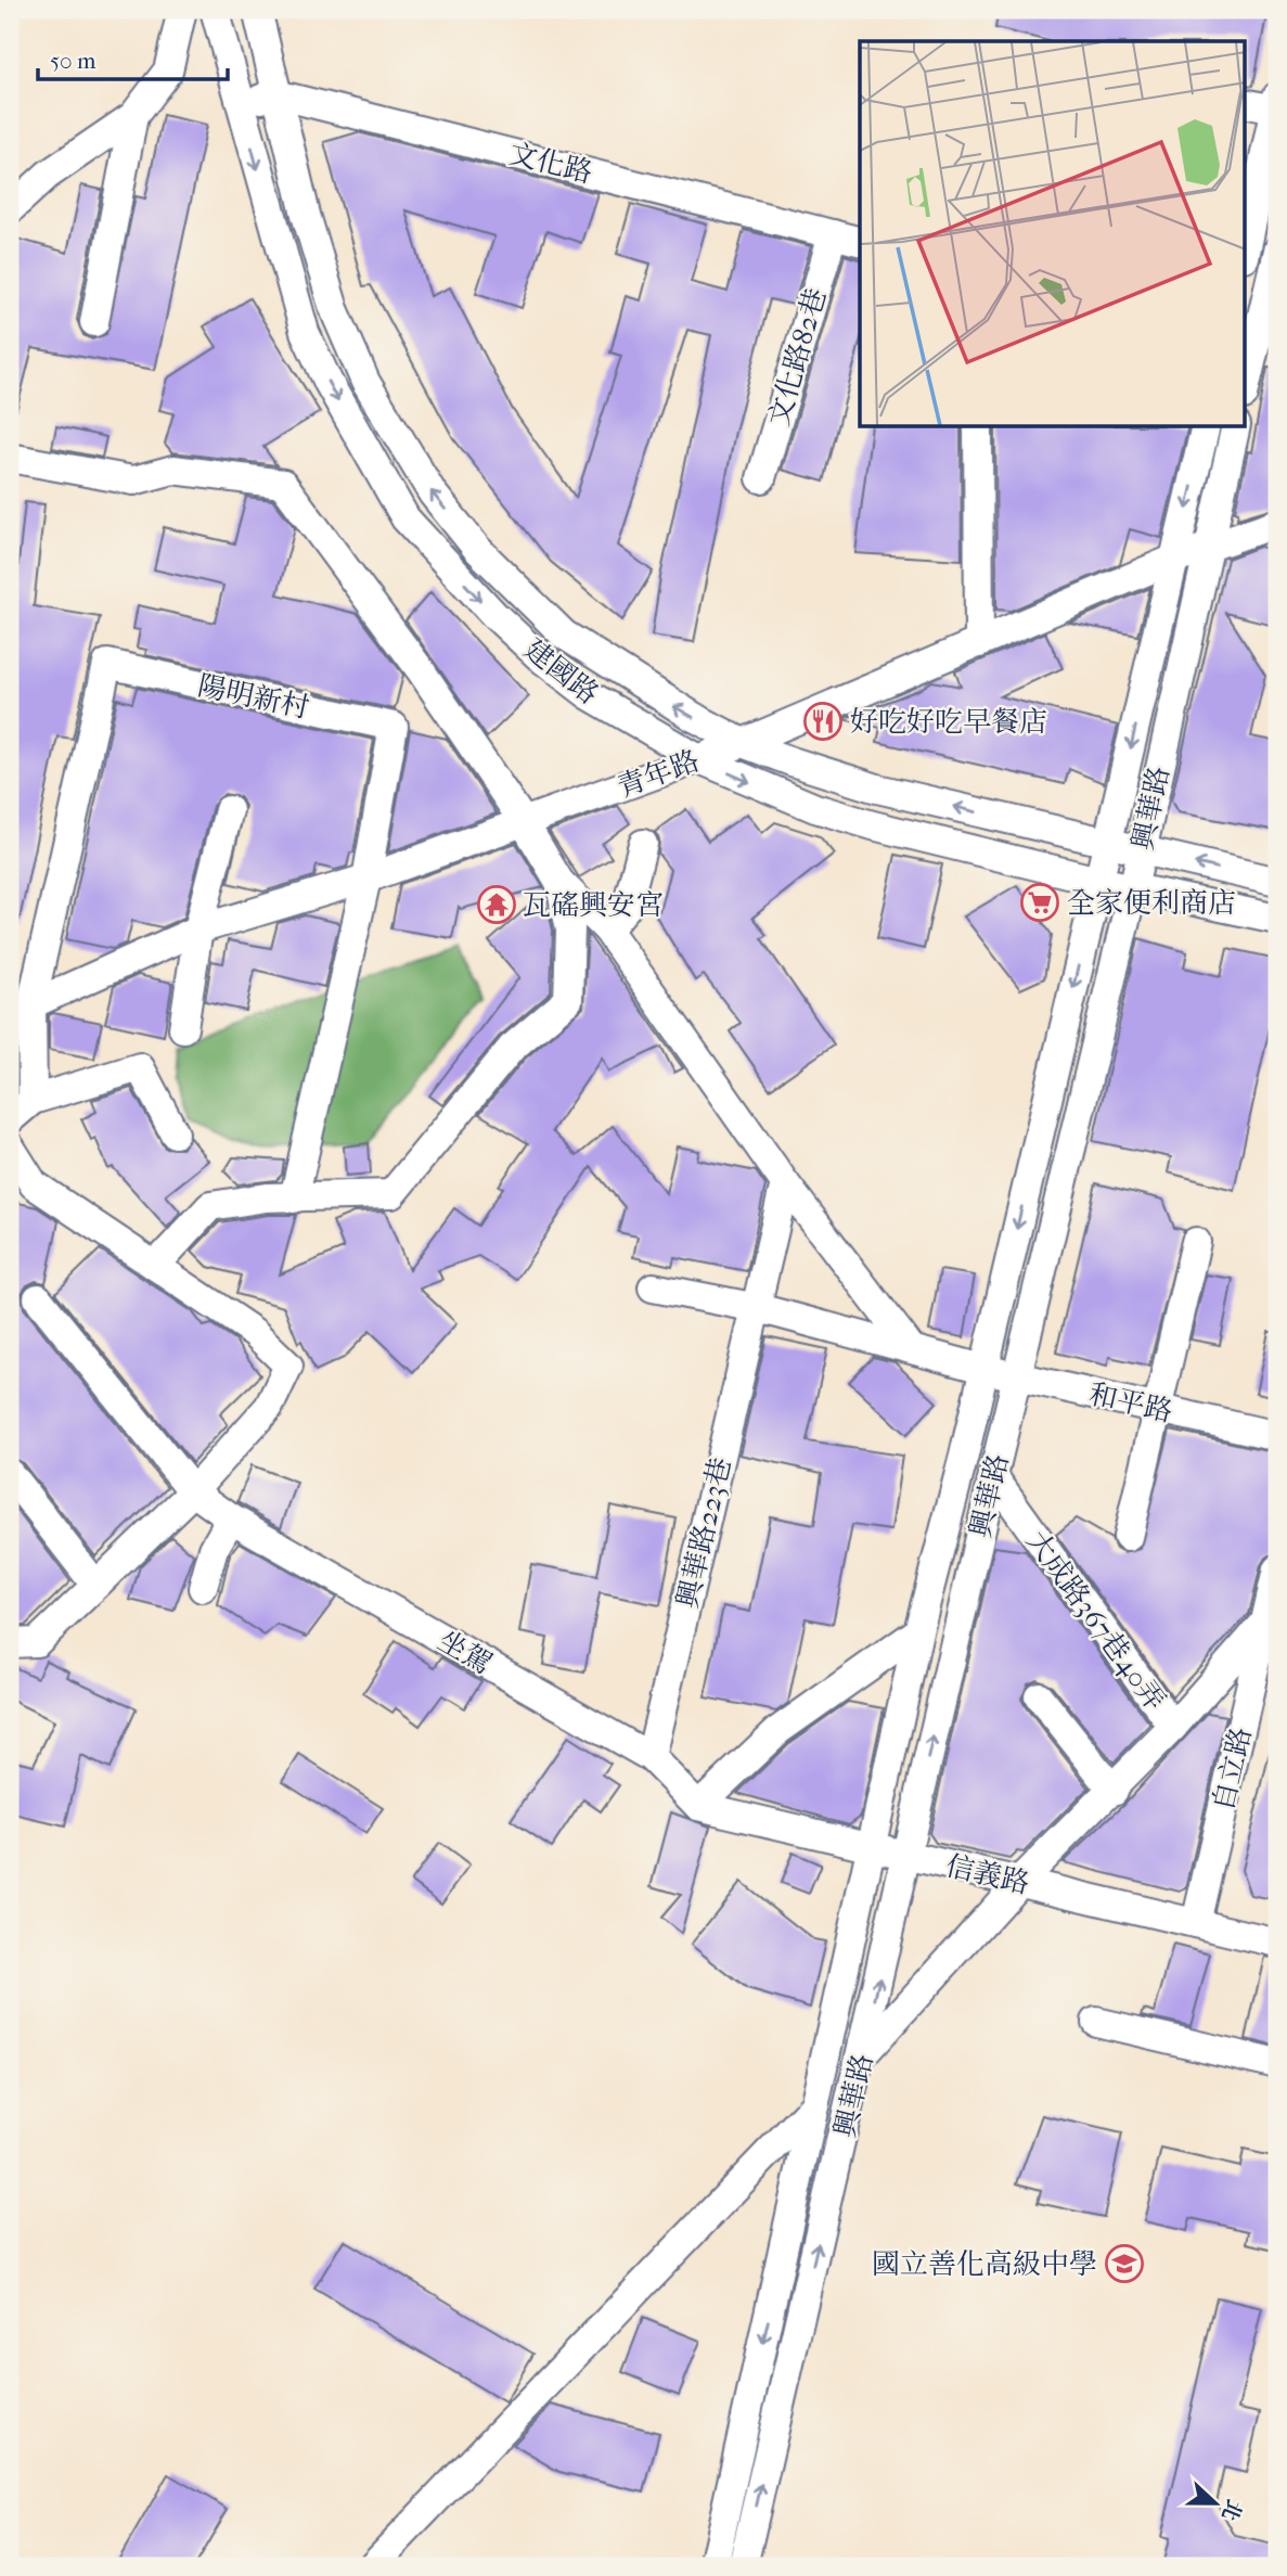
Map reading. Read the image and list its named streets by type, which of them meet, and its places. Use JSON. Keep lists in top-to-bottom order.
{
  "streets": {
    "street": [
      "文化路",
      "文化路82巷",
      "建國路",
      "陽明新村",
      "青年路",
      "興華路",
      "和平路",
      "興華路223巷",
      "大成路367巷40弄",
      "坐駕",
      "自立路",
      "信義路"
    ]
  },
  "crossings": [
    ["文化路", "文化路82巷"],
    ["文化路", "建國路"],
    ["建國路", "青年路"],
    ["建國路", "興華路"],
    ["陽明新村", "青年路"],
    ["青年路", "興華路"],
    ["興華路", "和平路"],
    ["興華路", "大成路367巷40弄"],
    ["興華路", "信義路"],
    ["興華路223巷", "坐駕"],
    ["坐駕", "信義路"],
    ["自立路", "信義路"]
  ],
  "places": {
    "restaurant": ["好吃好吃早餐店"],
    "supermarket": ["全家便利商店"],
    "temple": ["瓦磘興安宮"],
    "school or university": ["國立善化高級中學"]
  },
  "scale_bar": "50 m",
  "north": "right"
}
